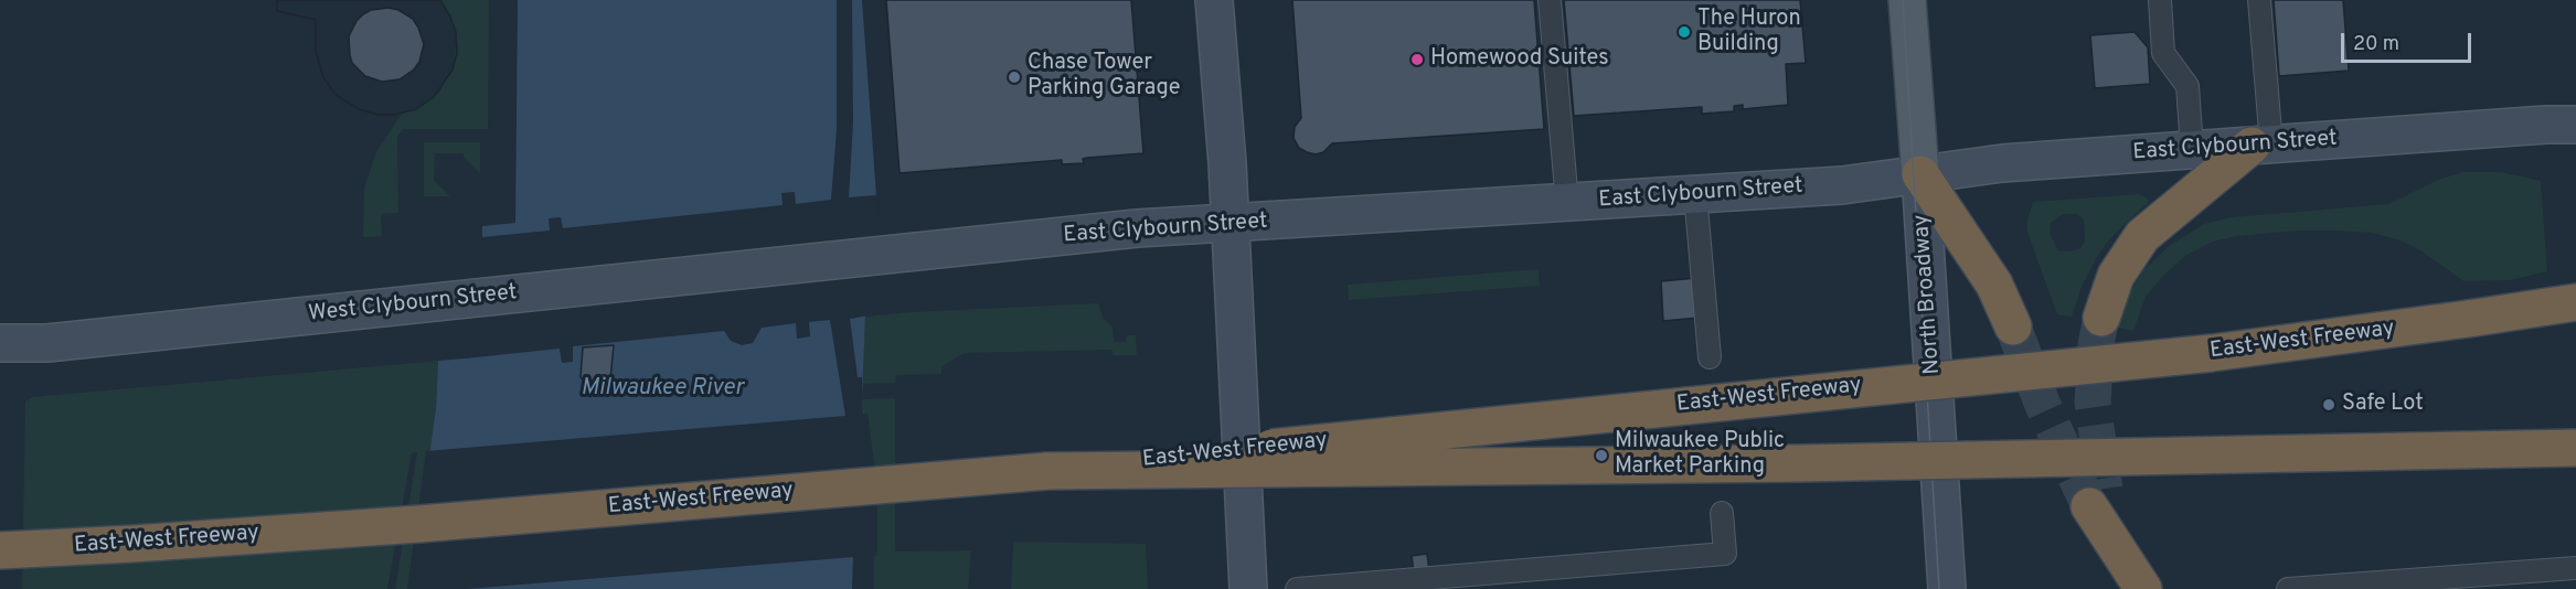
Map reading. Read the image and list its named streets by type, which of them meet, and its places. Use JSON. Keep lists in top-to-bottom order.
{
  "streets": {
    "highway": ["East-West Freeway"],
    "main road": ["East Clybourn Street", "North Broadway", "West Clybourn Street"]
  },
  "crossings": [
    ["East Clybourn Street", "North Broadway"],
    ["East Clybourn Street", "West Clybourn Street"]
  ],
  "water": ["Milwaukee River"],
  "places": [
    "The Huron Building",
    "Homewood Suites",
    "Chase Tower Parking Garage",
    "Safe Lot",
    "Milwaukee Public Market Parking"
  ],
  "scale_bar": "20 m"
}
